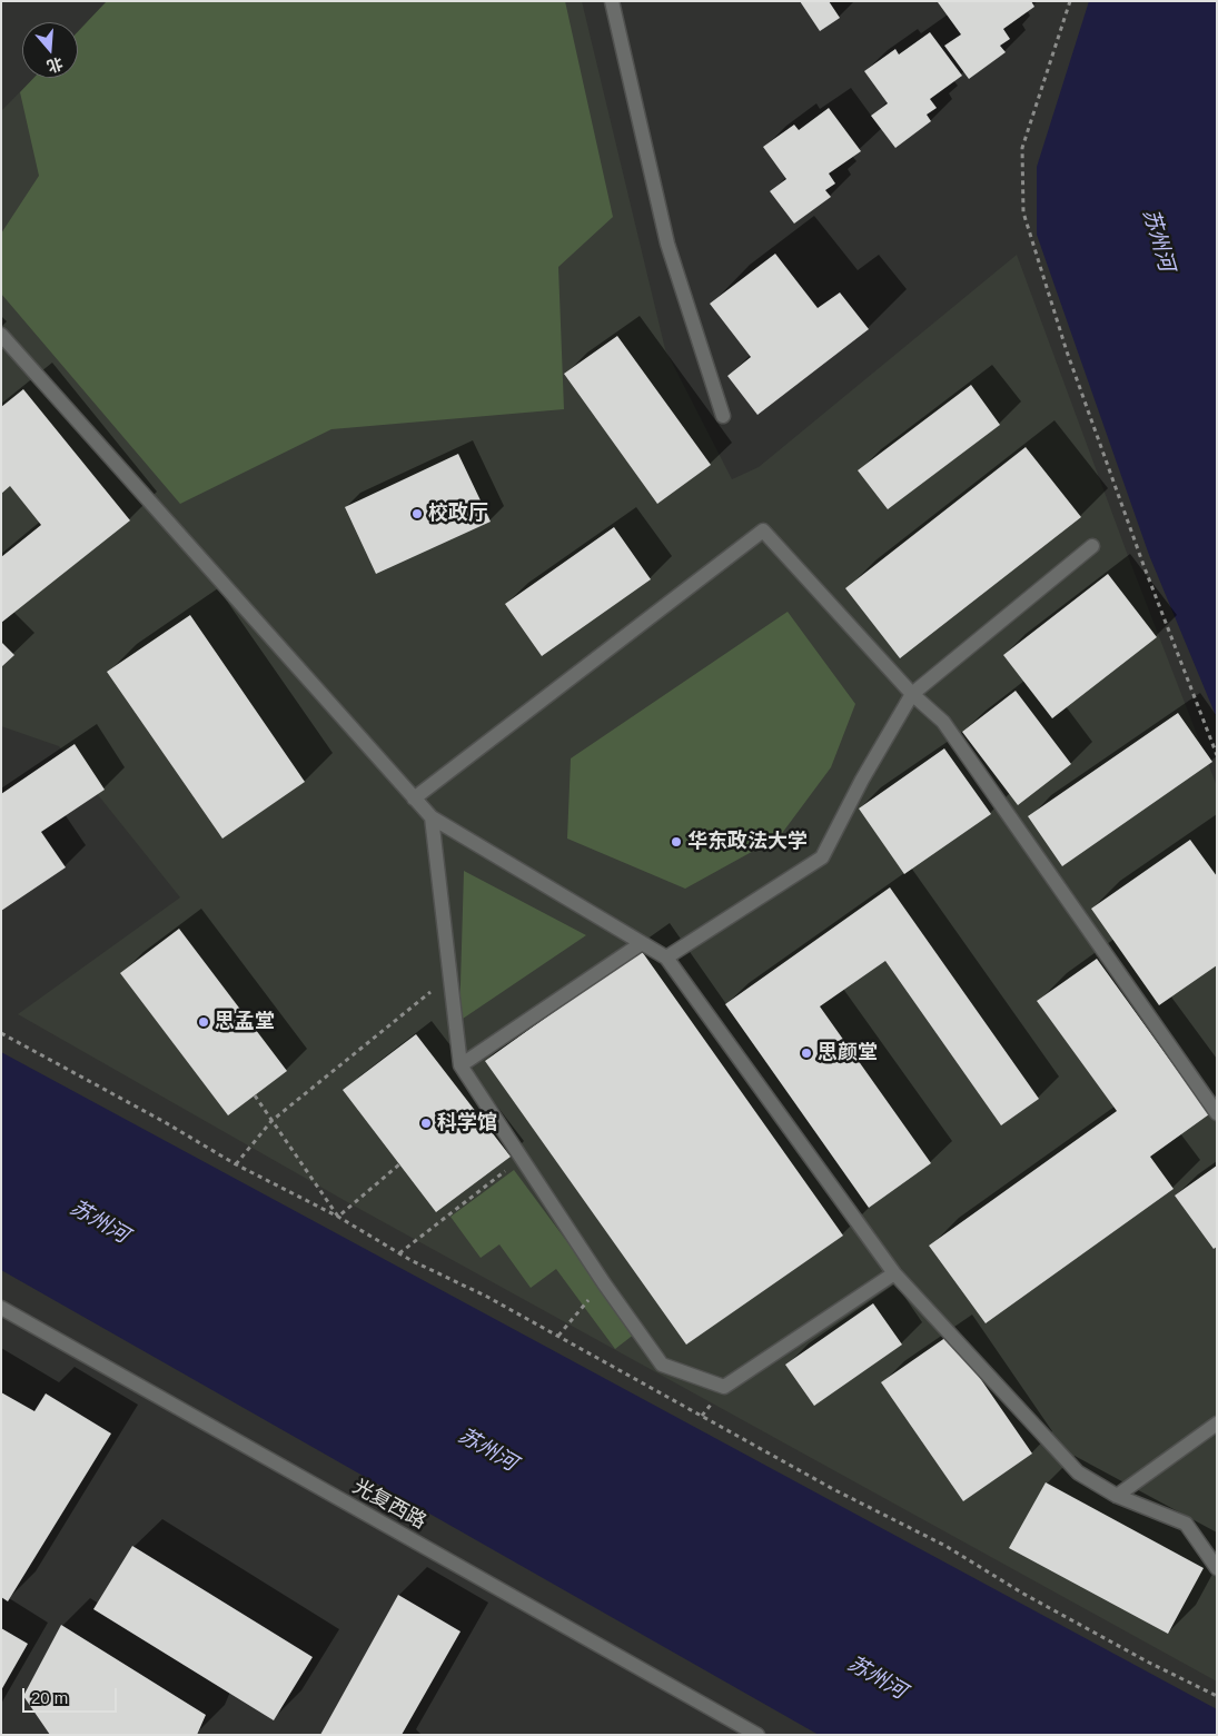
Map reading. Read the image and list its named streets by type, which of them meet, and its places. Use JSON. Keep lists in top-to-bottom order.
{
  "streets": {
    "street": ["光复西路"]
  },
  "water": ["苏州河"],
  "places": [
    "校政厅",
    "华东政法大学",
    "思孟堂",
    "思颜堂",
    "科学馆"
  ],
  "scale_bar": "20 m",
  "north": "bottom"
}
